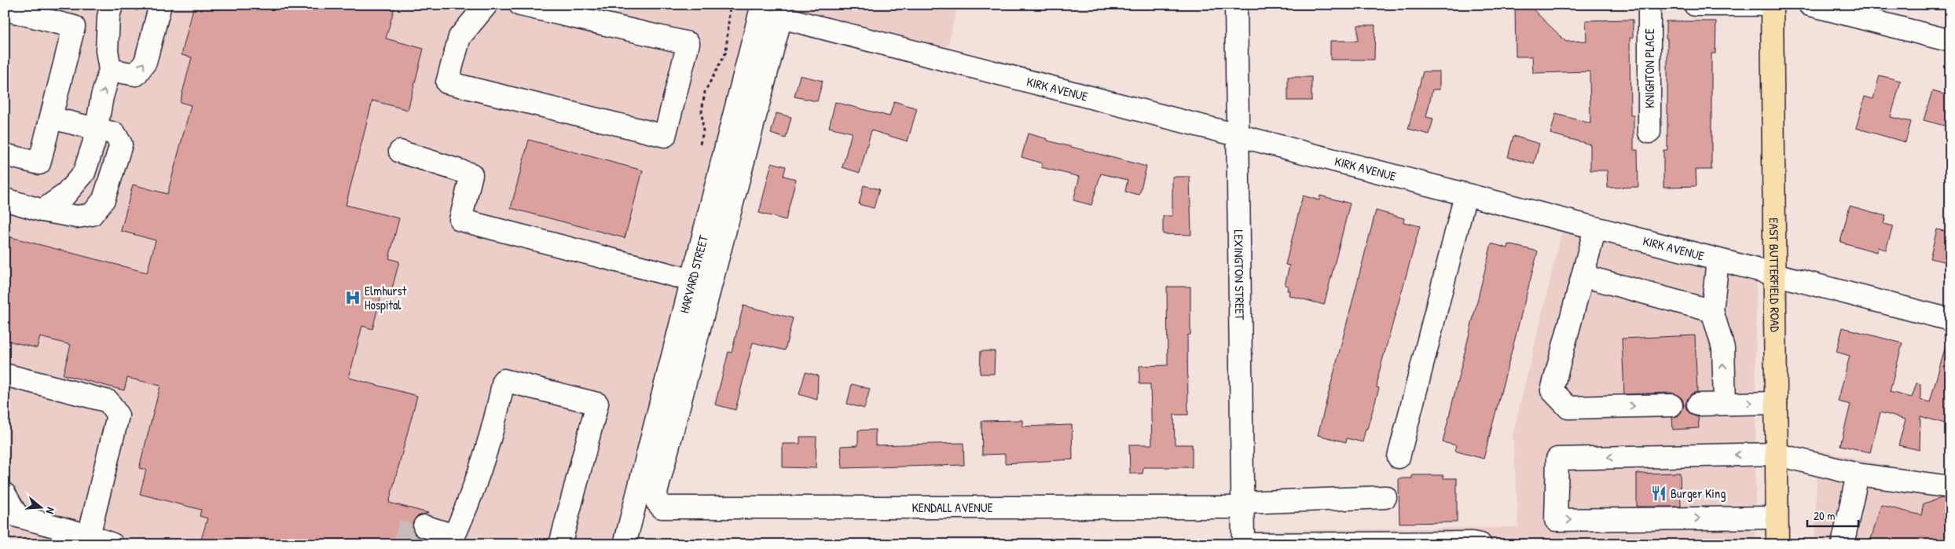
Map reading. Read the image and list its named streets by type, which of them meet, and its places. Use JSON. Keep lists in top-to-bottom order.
{
  "streets": {
    "main road": ["EAST BUTTERFIELD ROAD"],
    "street": [
      "KNIGHTON PLACE",
      "KIRK AVENUE",
      "HARVARD STREET",
      "LEXINGTON STREET",
      "KENDALL AVENUE"
    ]
  },
  "crossings": [
    ["KIRK AVENUE", "HARVARD STREET"],
    ["KIRK AVENUE", "LEXINGTON STREET"],
    ["KIRK AVENUE", "EAST BUTTERFIELD ROAD"],
    ["HARVARD STREET", "KENDALL AVENUE"],
    ["LEXINGTON STREET", "KENDALL AVENUE"]
  ],
  "places": {
    "hospital": ["Elmhurst Hospital"],
    "restaurant": ["Burger King"]
  },
  "scale_bar": "20 m",
  "north": "right"
}
